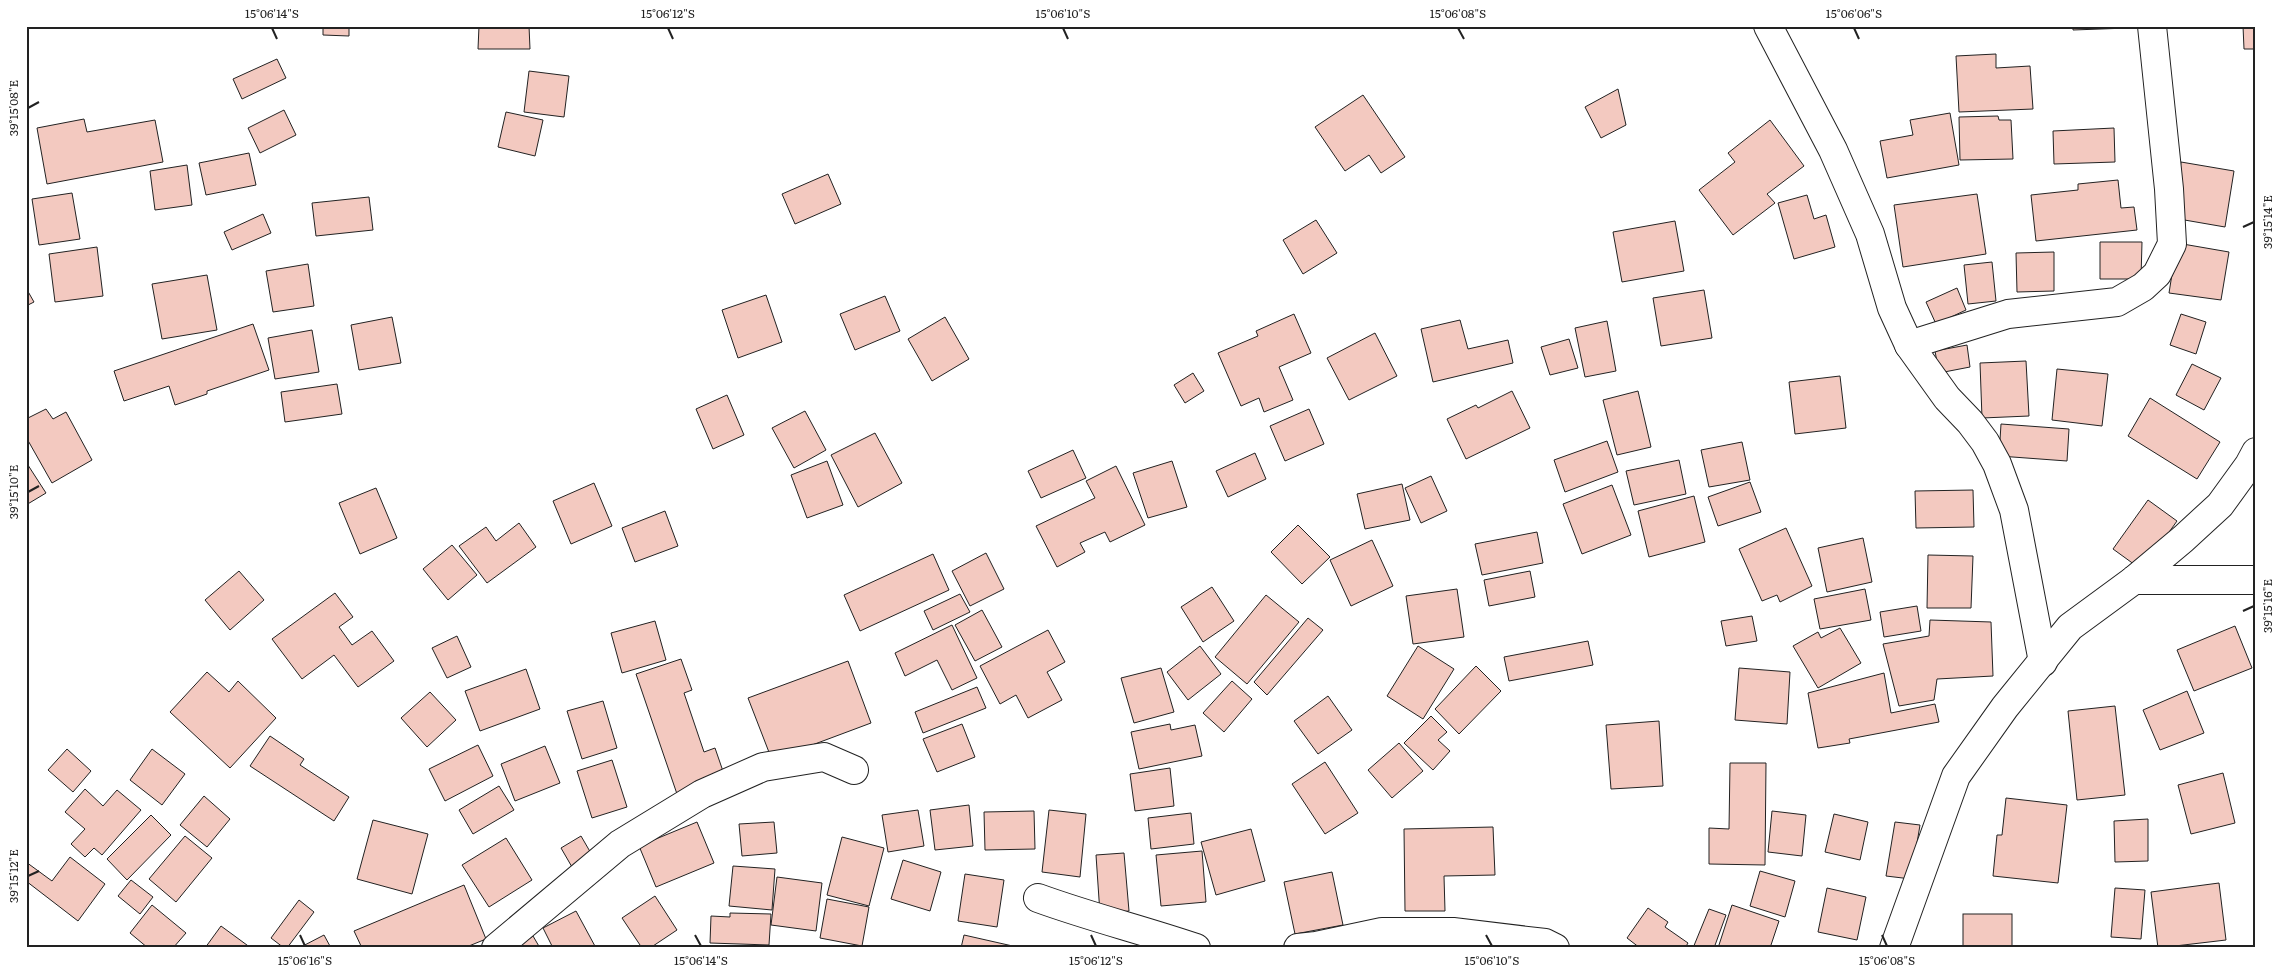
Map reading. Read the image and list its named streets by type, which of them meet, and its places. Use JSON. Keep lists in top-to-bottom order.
{
  "coordinates": [
    "15°06'14\"S",
    "15°06'12\"S",
    "15°06'10\"S",
    "15°06'08\"S",
    "15°06'06\"S",
    "39°15'08\"E",
    "39°15'14\"E",
    "39°15'10\"E",
    "39°15'16\"E",
    "39°15'12\"E",
    "15°06'16\"S"
  ]
}
